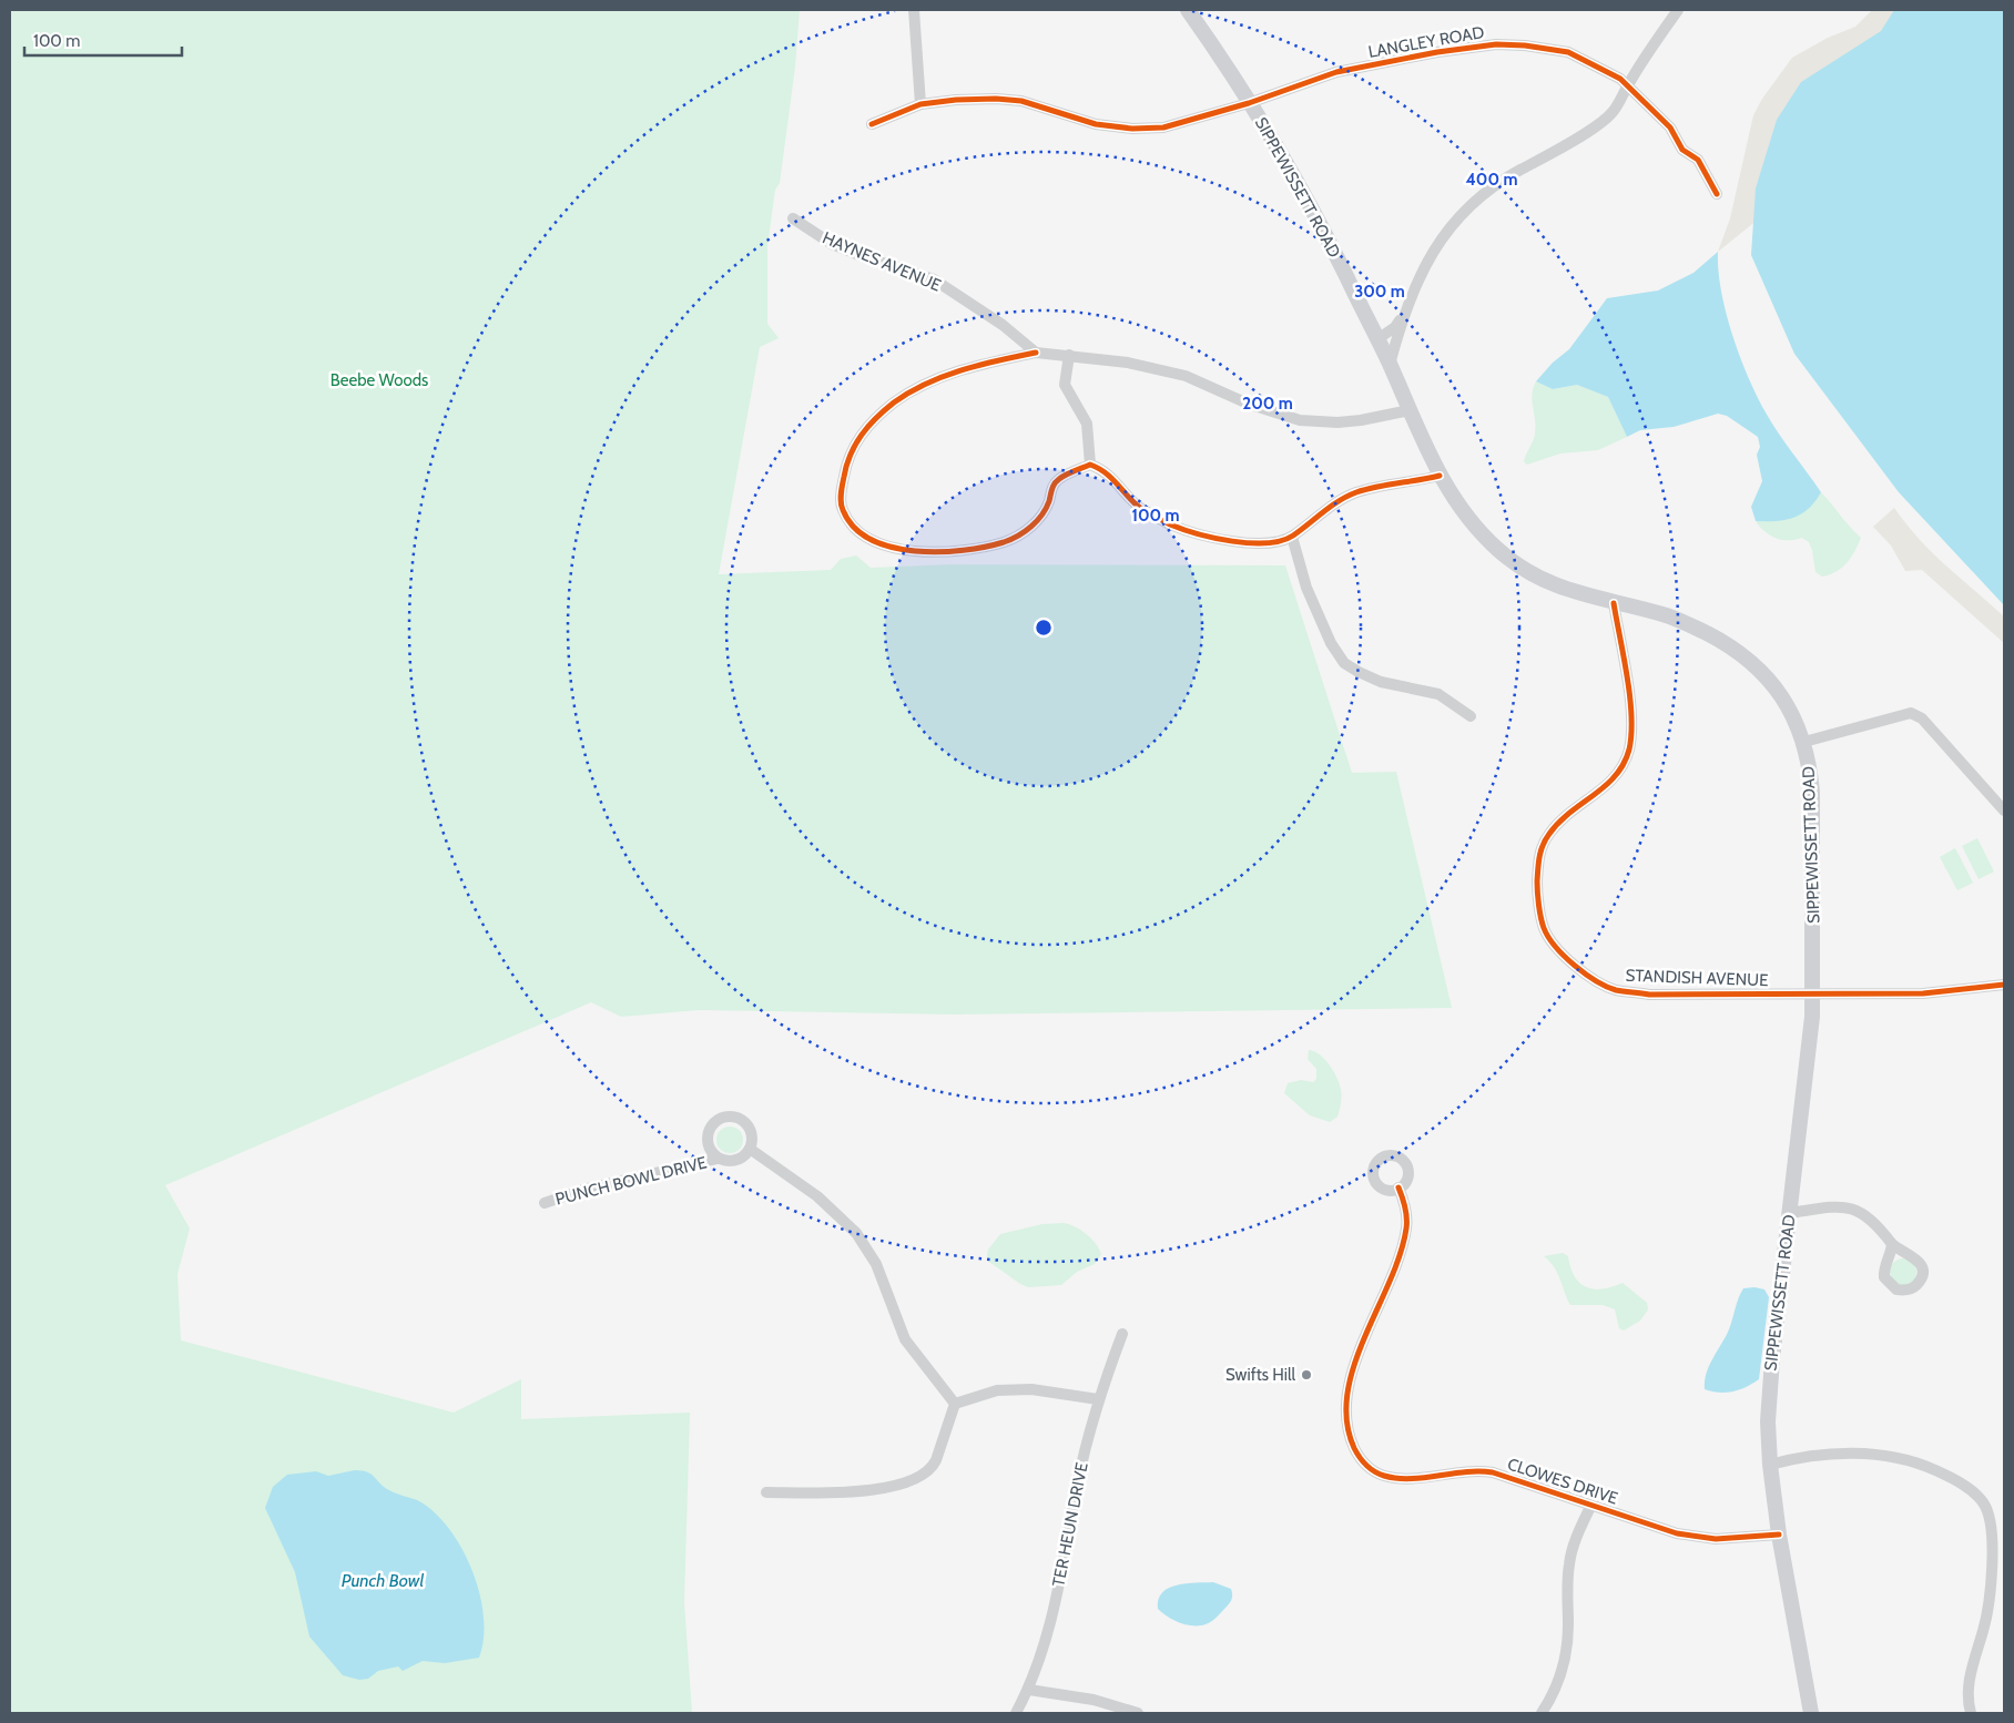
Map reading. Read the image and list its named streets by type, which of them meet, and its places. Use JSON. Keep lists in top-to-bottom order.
{
  "streets": {
    "main road": ["SIPPEWISSETT ROAD"],
    "street": [
      "LANGLEY ROAD",
      "HAYNES AVENUE",
      "STANDISH AVENUE",
      "PUNCH BOWL DRIVE",
      "CLOWES DRIVE",
      "TER HEUN DRIVE"
    ]
  },
  "crossings": [
    ["LANGLEY ROAD", "SIPPEWISSETT ROAD"],
    ["SIPPEWISSETT ROAD", "STANDISH AVENUE"],
    ["SIPPEWISSETT ROAD", "CLOWES DRIVE"]
  ],
  "water": ["Punch Bowl"],
  "parks": ["Beebe Woods"],
  "places": ["Swifts Hill"],
  "scale_bar": "100 m",
  "rings": [
    "400 m",
    "300 m",
    "200 m",
    "100 m"
  ]
}
